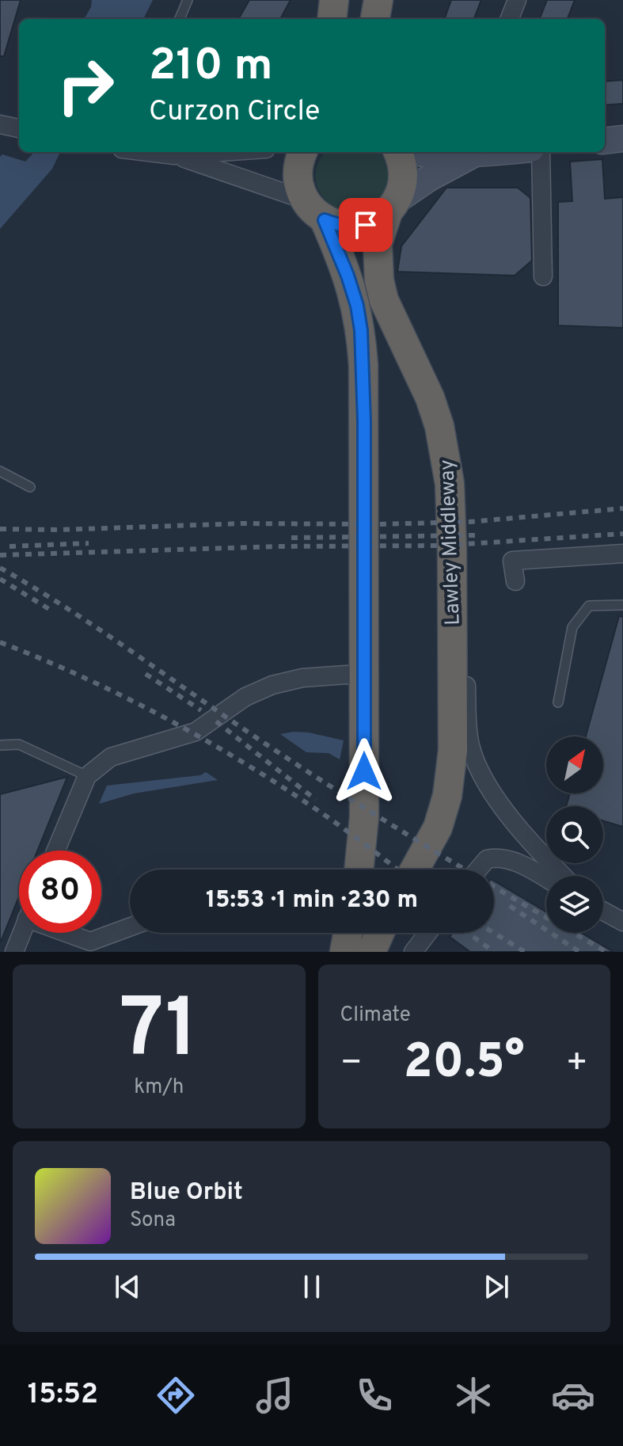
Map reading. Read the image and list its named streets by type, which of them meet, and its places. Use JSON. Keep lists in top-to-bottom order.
{
  "streets": {
    "highway": ["Lawley Middleway"]
  },
  "north": "top right",
  "page": {
    "turn": ["210 m", "Curzon Circle"],
    "limit": "80",
    "trip": "15:53 · 1 min · 230 m",
    "tile": [
      ["71", "km/h"],
      "Climate"
    ],
    "heat": ["−", "20.5°", "+"],
    "song": ["Blue Orbit", "Sona"],
    "tabs": "15:52"
  }
}
